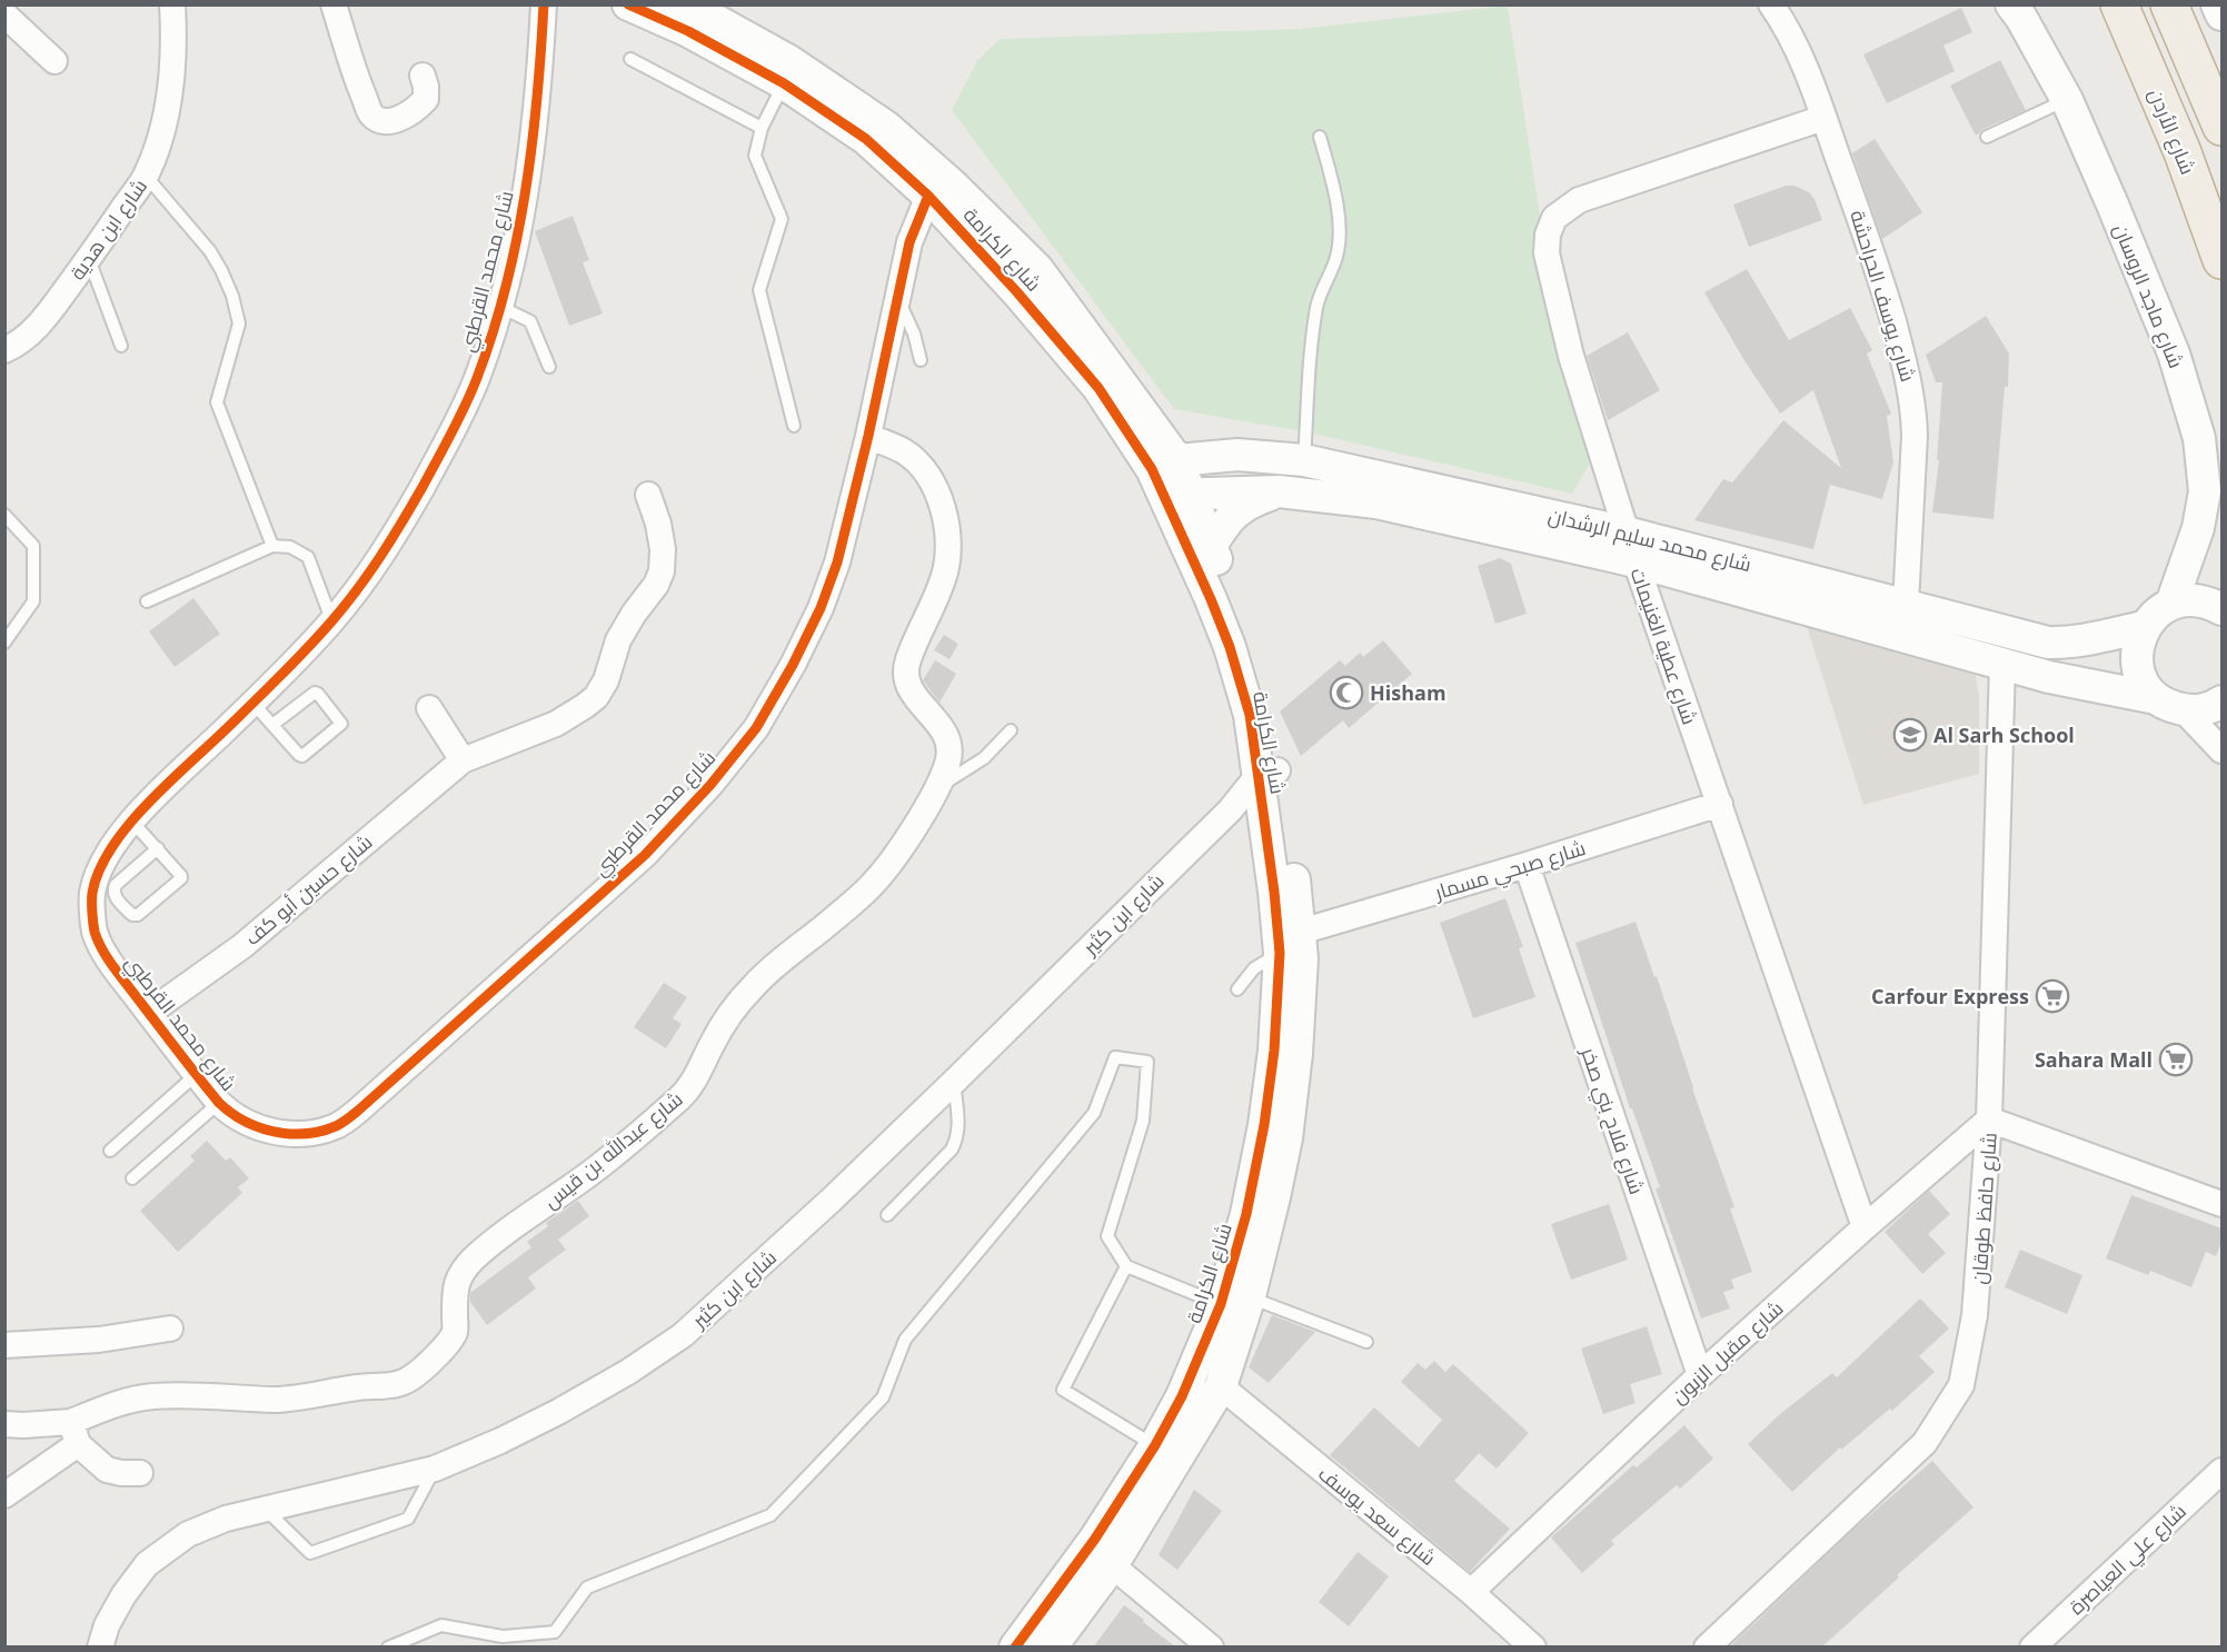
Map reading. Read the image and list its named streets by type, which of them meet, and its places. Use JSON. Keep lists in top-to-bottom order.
{
  "streets": {
    "highway": ["شارع الأردن"],
    "street": [
      "شارع ابن هدية",
      "شارع الكرامة",
      "شارع محمد القرطبي",
      "شارع يوسف الحراحشة",
      "شارع ماجد الروسان",
      "شارع محمد سليم الرشدان",
      "شارع عطية الغنيمات",
      "شارع صبحي مسمار",
      "شارع حسين أبو كف",
      "شارع ابن كثير",
      "شارع فلاح بني صخر",
      "شارع عبدالله بن قيس",
      "شارع حافظ طوقان",
      "شارع مقبل الزبون",
      "شارع سعد يوسف",
      "شارع علي العياصرة"
    ]
  },
  "crossings": [
    ["شارع الكرامة", "شارع محمد القرطبي"],
    ["شارع الكرامة", "شارع محمد سليم الرشدان"],
    ["شارع الكرامة", "شارع صبحي مسمار"],
    ["شارع الكرامة", "شارع ابن كثير"],
    ["شارع الكرامة", "شارع سعد يوسف"],
    ["شارع محمد القرطبي", "شارع حسين أبو كف"],
    ["شارع محمد القرطبي", "شارع عبدالله بن قيس"],
    ["شارع يوسف الحراحشة", "شارع محمد سليم الرشدان"],
    ["شارع يوسف الحراحشة", "شارع عطية الغنيمات"],
    ["شارع محمد سليم الرشدان", "شارع عطية الغنيمات"],
    ["شارع محمد سليم الرشدان", "شارع حافظ طوقان"],
    ["شارع عطية الغنيمات", "شارع صبحي مسمار"],
    ["شارع عطية الغنيمات", "شارع مقبل الزبون"],
    ["شارع صبحي مسمار", "شارع فلاح بني صخر"],
    ["شارع فلاح بني صخر", "شارع مقبل الزبون"],
    ["شارع حافظ طوقان", "شارع مقبل الزبون"],
    ["شارع مقبل الزبون", "شارع سعد يوسف"]
  ],
  "places": {
    "mosque": ["Hisham"],
    "school or university": ["Al Sarh School"],
    "supermarket": ["Carfour Express", "Sahara Mall"]
  }
}
